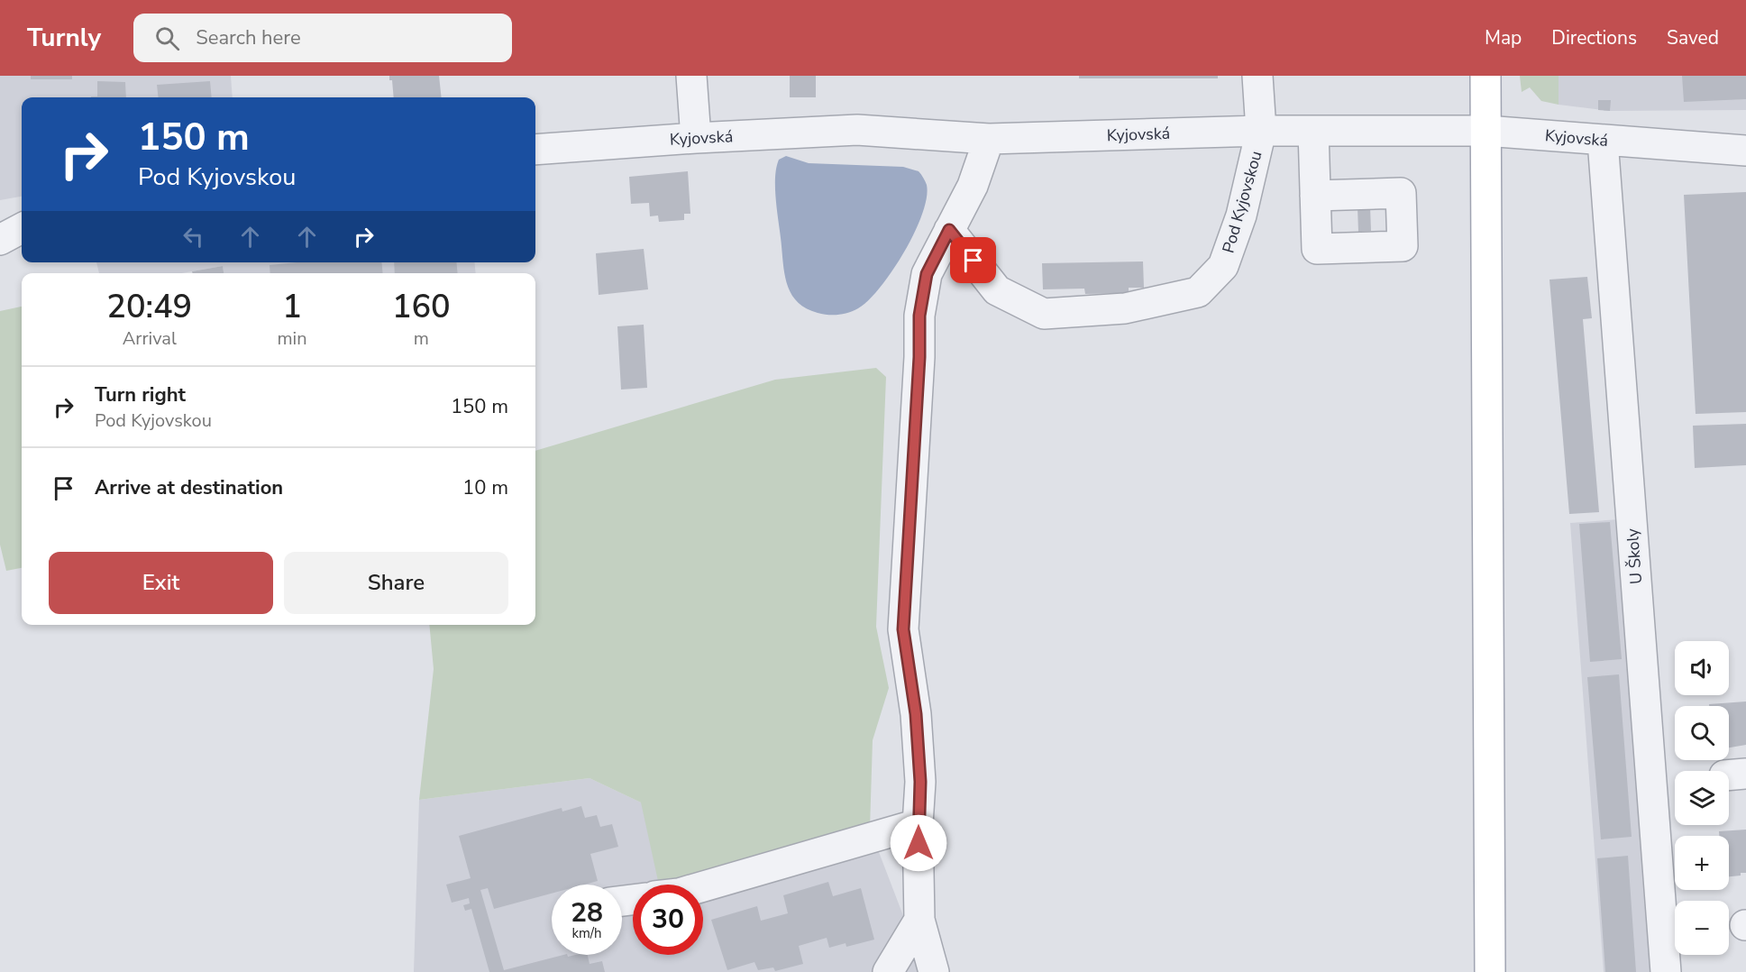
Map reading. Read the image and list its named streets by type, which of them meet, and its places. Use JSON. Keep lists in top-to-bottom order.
{
  "streets": {
    "street": ["Kyjovská", "Pod Kyjovskou", "U Školy"]
  },
  "crossings": [
    ["Kyjovská", "Pod Kyjovskou"],
    ["Kyjovská", "U Školy"]
  ],
  "page": {
    "header": "Turnly",
    "search": "Search here",
    "nav": ["Map", "Directions", "Saved"],
    "turn": ["150 m", "Pod Kyjovskou"],
    "eta": [
      "20:49",
      "Arrival",
      "1",
      "min",
      "160",
      "m"
    ],
    "list": [
      {
        "name": "Turn right",
        "note": "Pod Kyjovskou",
        "value": "150 m"
      },
      {
        "name": "Arrive at destination",
        "value": "10 m"
      }
    ],
    "buttons": ["Exit", "Share"],
    "map_buttons": ["+", "−"],
    "speed": "28 km/h",
    "limit": "30"
  }
}
